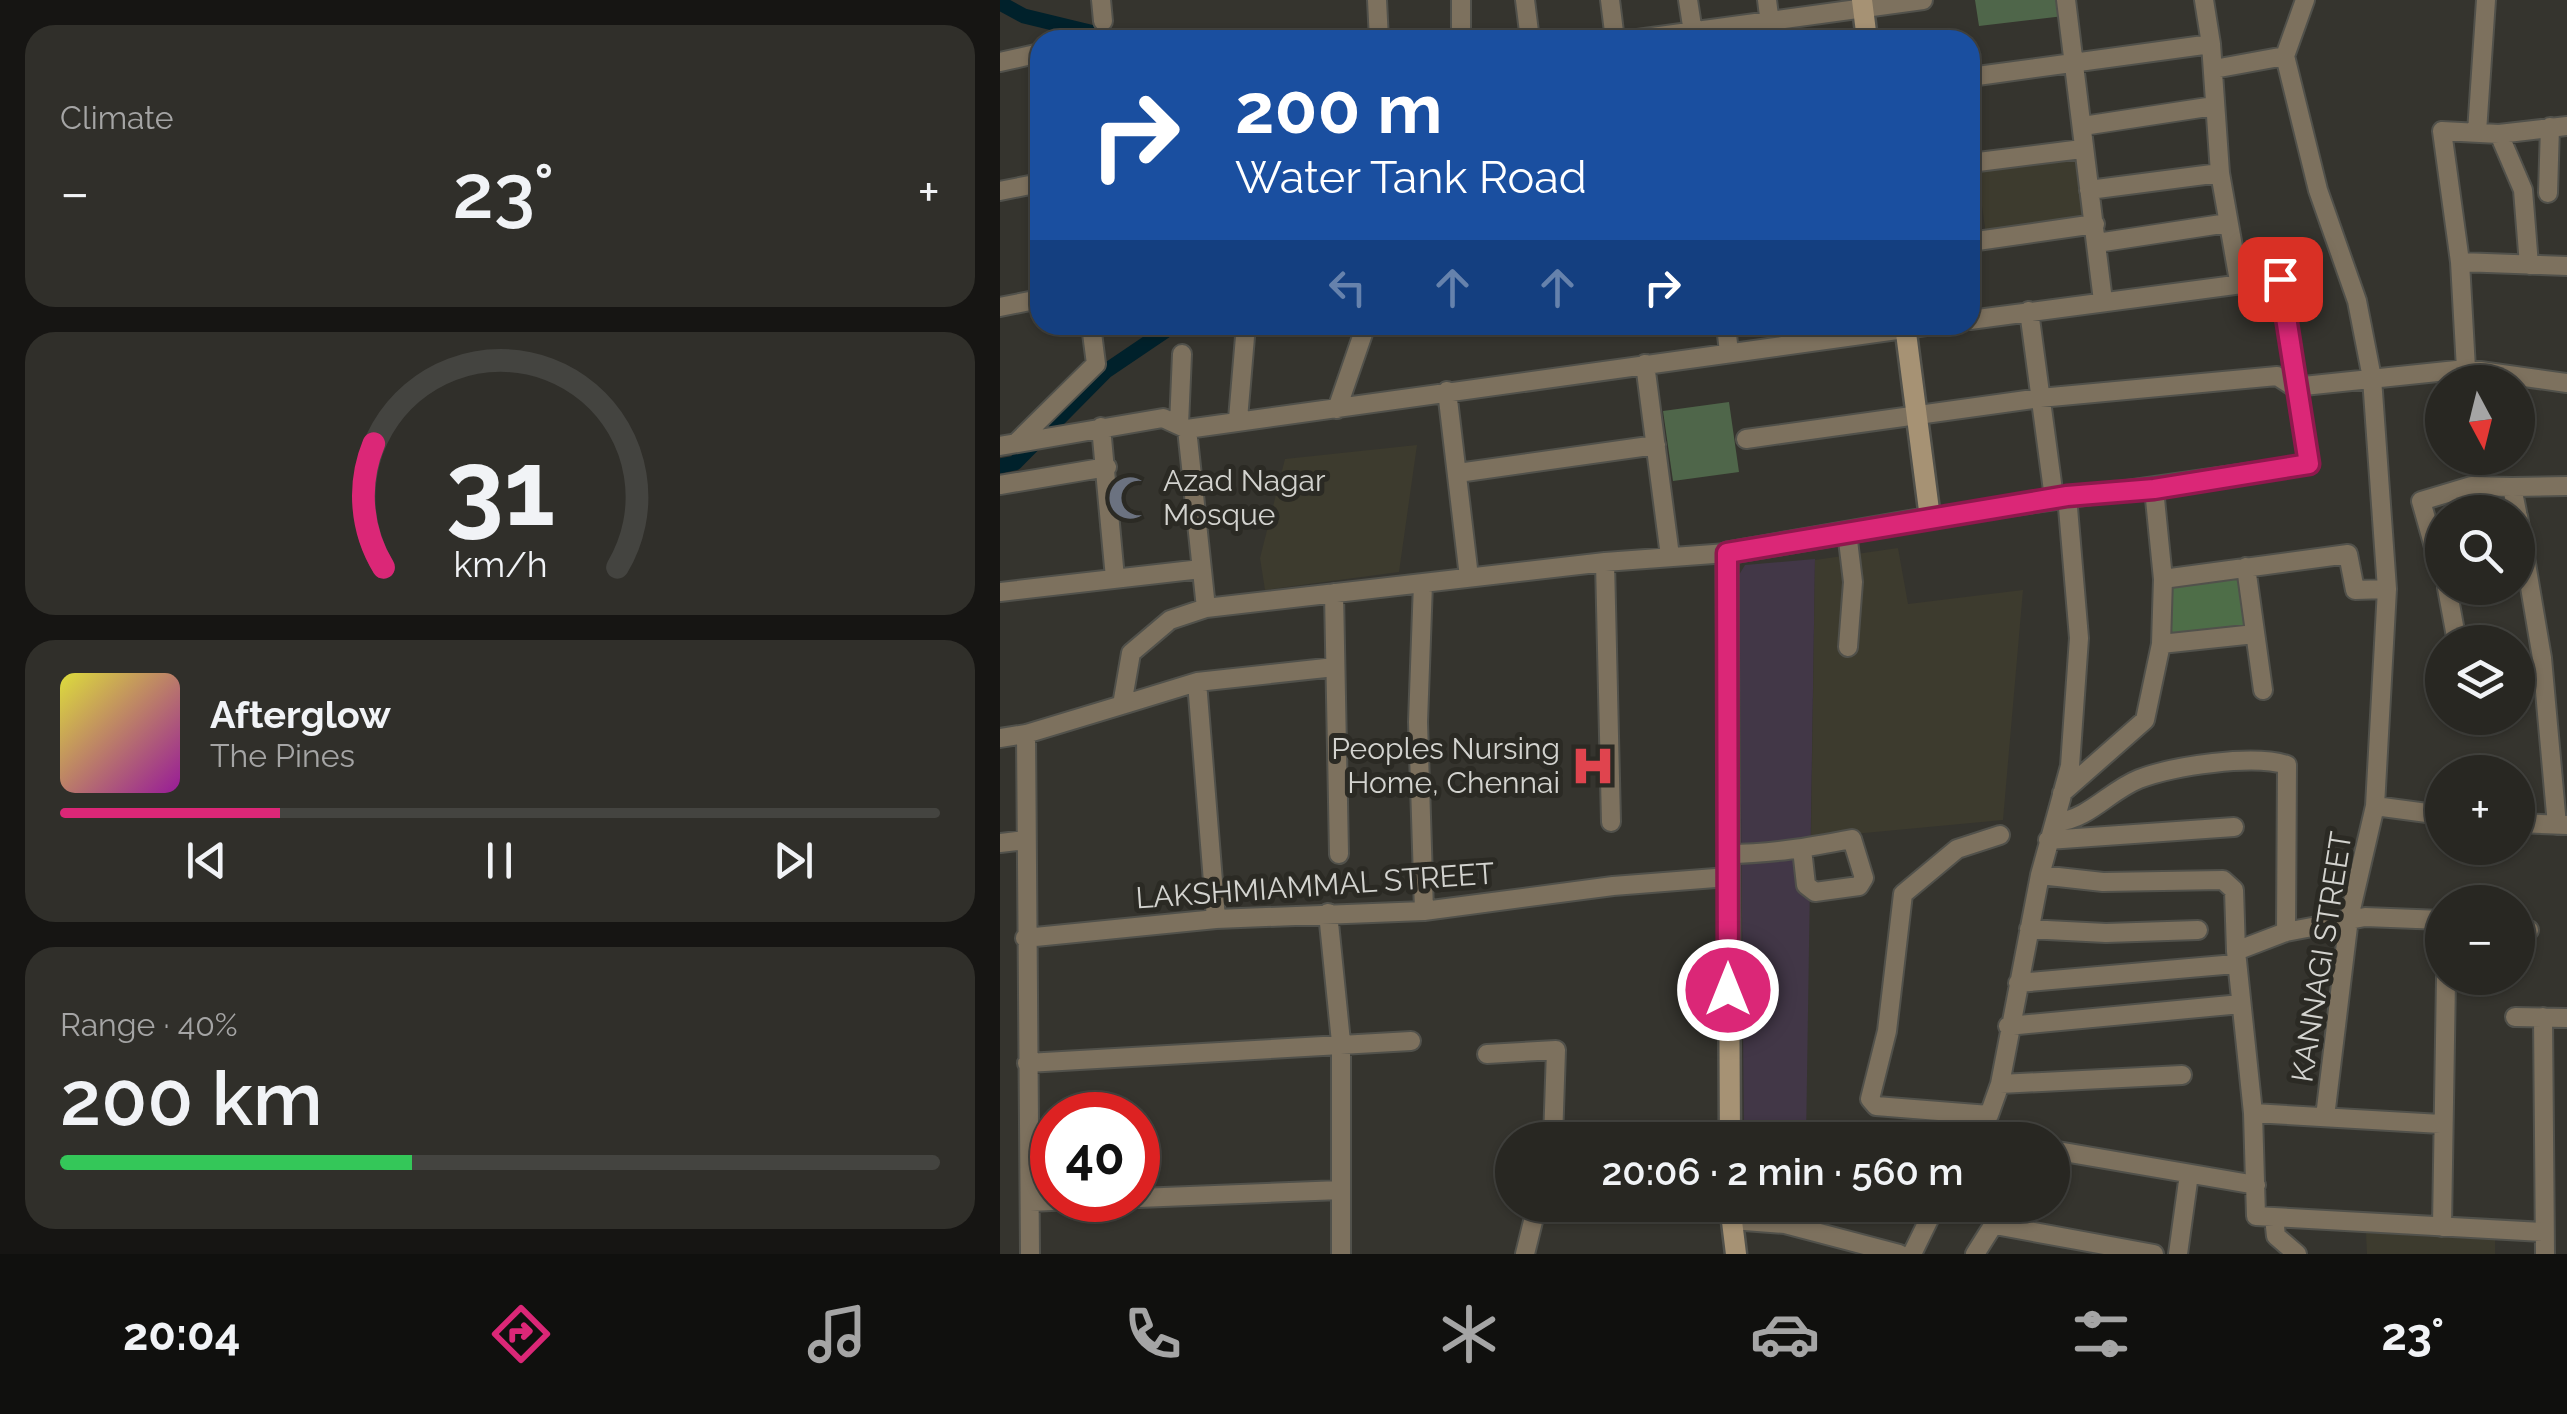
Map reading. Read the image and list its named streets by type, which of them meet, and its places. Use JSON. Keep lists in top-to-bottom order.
{
  "streets": {
    "street": ["LAKSHMIAMMAL STREET", "KANNAGI STREET"]
  },
  "places": {
    "mosque": ["Azad Nagar Mosque"],
    "hospital": ["Peoples Nursing Home, Chennai"]
  },
  "north": "bottom",
  "page": {
    "tile": [
      "Climate",
      ["Range · 40%", "200 km"]
    ],
    "turn": ["200 m", "Water Tank Road"],
    "heat": ["−", "23°", "+"],
    "map_buttons": ["+", "−"],
    "song": ["Afterglow", "The Pines"],
    "limit": "40",
    "trip": "20:06 · 2 min · 560 m",
    "tabs": ["20:04", "23°"],
    "gauge": ["31", "km/h"]
  }
}
